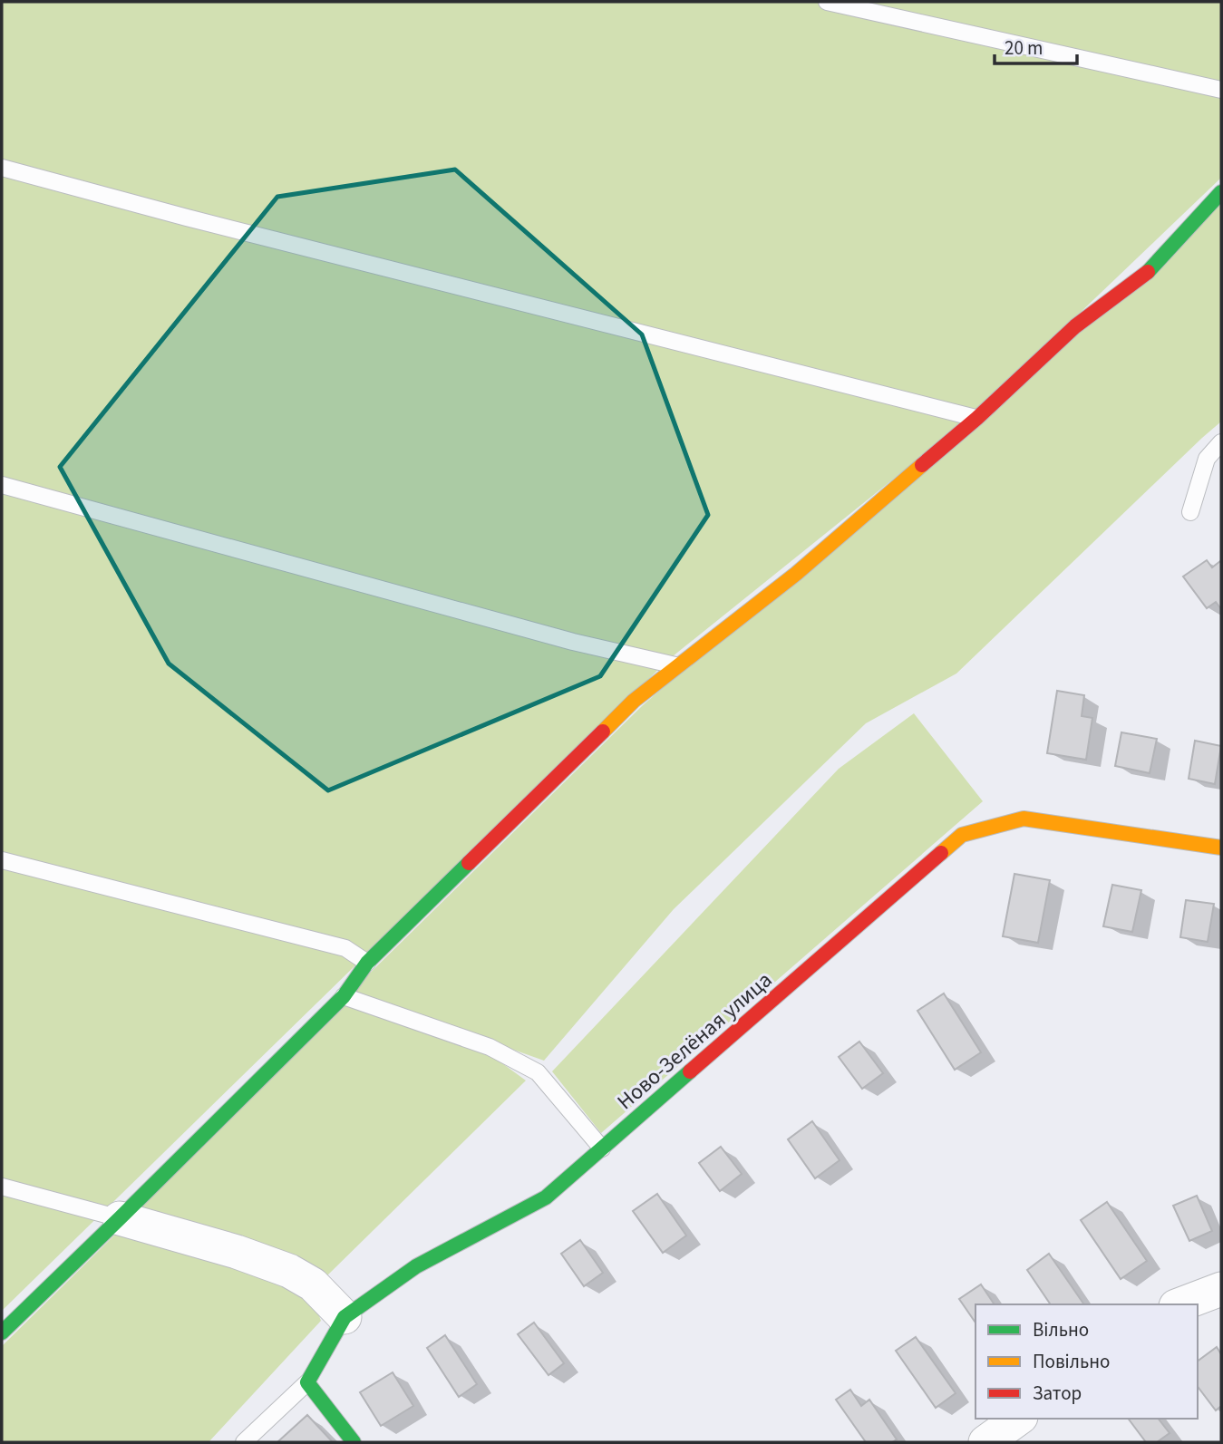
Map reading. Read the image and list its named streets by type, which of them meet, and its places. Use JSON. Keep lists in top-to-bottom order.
{
  "streets": {
    "street": ["Ново-Зелёная улица"]
  },
  "legend": ["Вільно", "Повільно", "Затор"],
  "scale_bar": "20 m"
}
